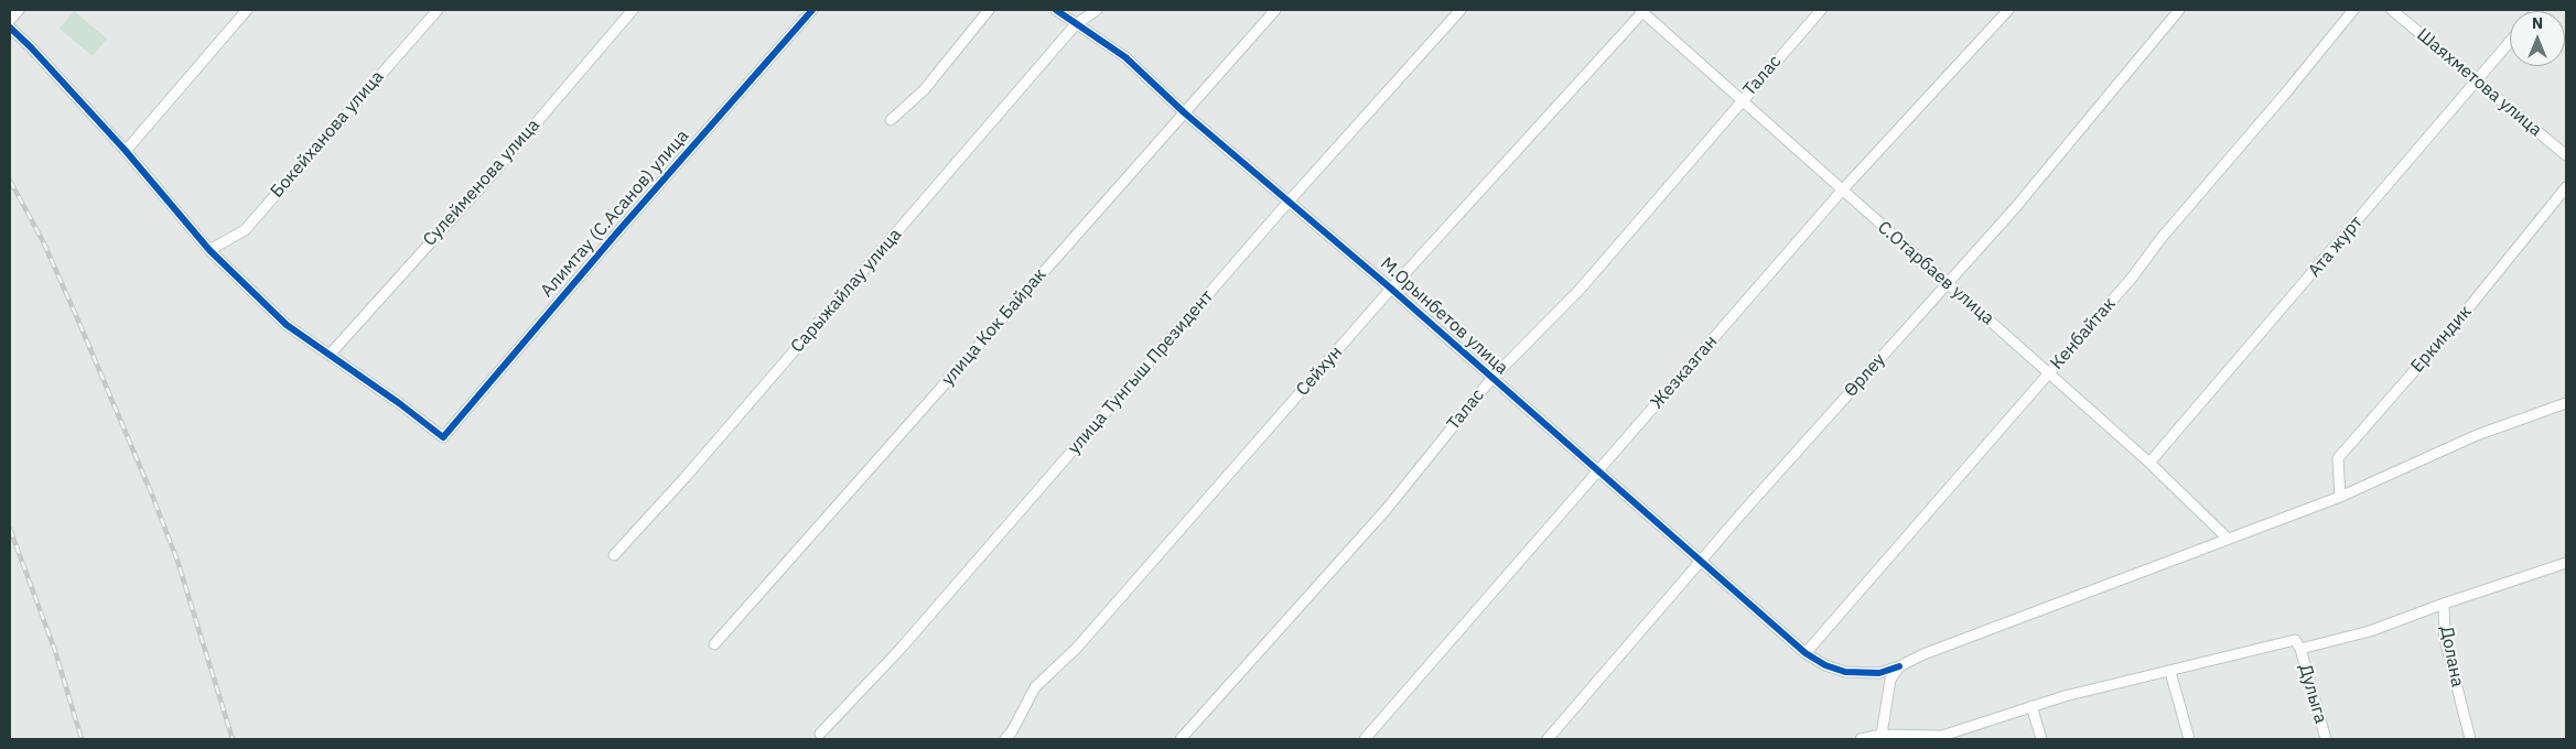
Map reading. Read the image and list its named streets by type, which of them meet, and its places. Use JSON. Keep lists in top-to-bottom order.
{
  "streets": {
    "street": [
      "Талас",
      "Шаяхметова улица",
      "Бокейханова улица",
      "Сулейменова улица",
      "Алимтау (С.Асанов) улица",
      "Ата журт",
      "С.Отарбаев улица",
      "Сарыжайлау улица",
      "М.Орынбетов улица",
      "улица Кок Байрак",
      "Кенбайтак",
      "Еркиндик",
      "Сейхун",
      "улица Тунгыш Президент",
      "Жезказган",
      "Өрлеу",
      "Долана",
      "Дулыга"
    ]
  },
  "crossings": [
    ["Талас", "С.Отарбаев улица"],
    ["Талас", "М.Орынбетов улица"],
    ["Шаяхметова улица", "Ата журт"],
    ["Сулейменова улица", "Алимтау (С.Асанов) улица"],
    ["Ата журт", "С.Отарбаев улица"],
    ["С.Отарбаев улица", "М.Орынбетов улица"],
    ["С.Отарбаев улица", "Кенбайтак"],
    ["С.Отарбаев улица", "Сейхун"],
    ["С.Отарбаев улица", "Жезказган"],
    ["С.Отарбаев улица", "Өрлеу"],
    ["Сарыжайлау улица", "М.Орынбетов улица"],
    ["М.Орынбетов улица", "улица Кок Байрак"],
    ["М.Орынбетов улица", "Кенбайтак"],
    ["М.Орынбетов улица", "Еркиндик"],
    ["М.Орынбетов улица", "Сейхун"],
    ["М.Орынбетов улица", "улица Тунгыш Президент"],
    ["М.Орынбетов улица", "Жезказган"],
    ["М.Орынбетов улица", "Өрлеу"]
  ],
  "north": "top"
}
